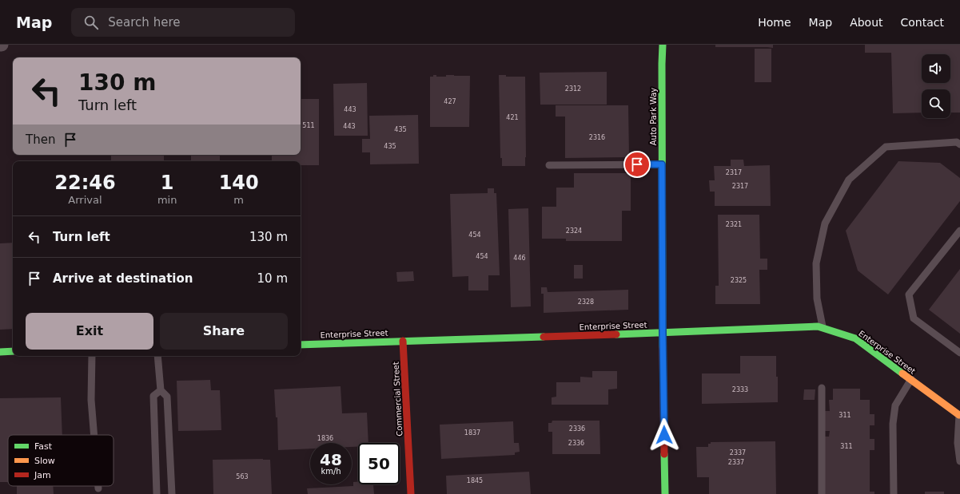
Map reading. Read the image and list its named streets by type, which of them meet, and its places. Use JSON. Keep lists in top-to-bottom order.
{
  "streets": {
    "street": ["Auto Park Way", "Enterprise Street", "Commercial Street"]
  },
  "crossings": [
    ["Auto Park Way", "Enterprise Street"],
    ["Enterprise Street", "Commercial Street"]
  ],
  "house_numbers": [
    "2312",
    "427",
    "443",
    "421",
    "511",
    "443",
    "435",
    "2316",
    "435",
    "2317",
    "2317",
    "2321",
    "2324",
    "454",
    "454",
    "446",
    "2325",
    "2328",
    "2333",
    "311",
    "2336",
    "1837",
    "1836",
    "2336",
    "311",
    "2337",
    "2337",
    "563",
    "1845"
  ],
  "legend": ["Fast", "Slow", "Jam"],
  "page": {
    "header": "Map",
    "search": "Search here",
    "nav": [
      "Home",
      "Map",
      "About",
      "Contact"
    ],
    "turn": ["130 m", "Turn left"],
    "then": "Then",
    "eta": [
      "22:46",
      "Arrival",
      "1",
      "min",
      "140",
      "m"
    ],
    "list": [
      {
        "name": "Turn left",
        "value": "130 m"
      },
      {
        "name": "Arrive at destination",
        "value": "10 m"
      }
    ],
    "buttons": ["Exit", "Share"],
    "speed": "48 km/h",
    "limit": "50"
  }
}
